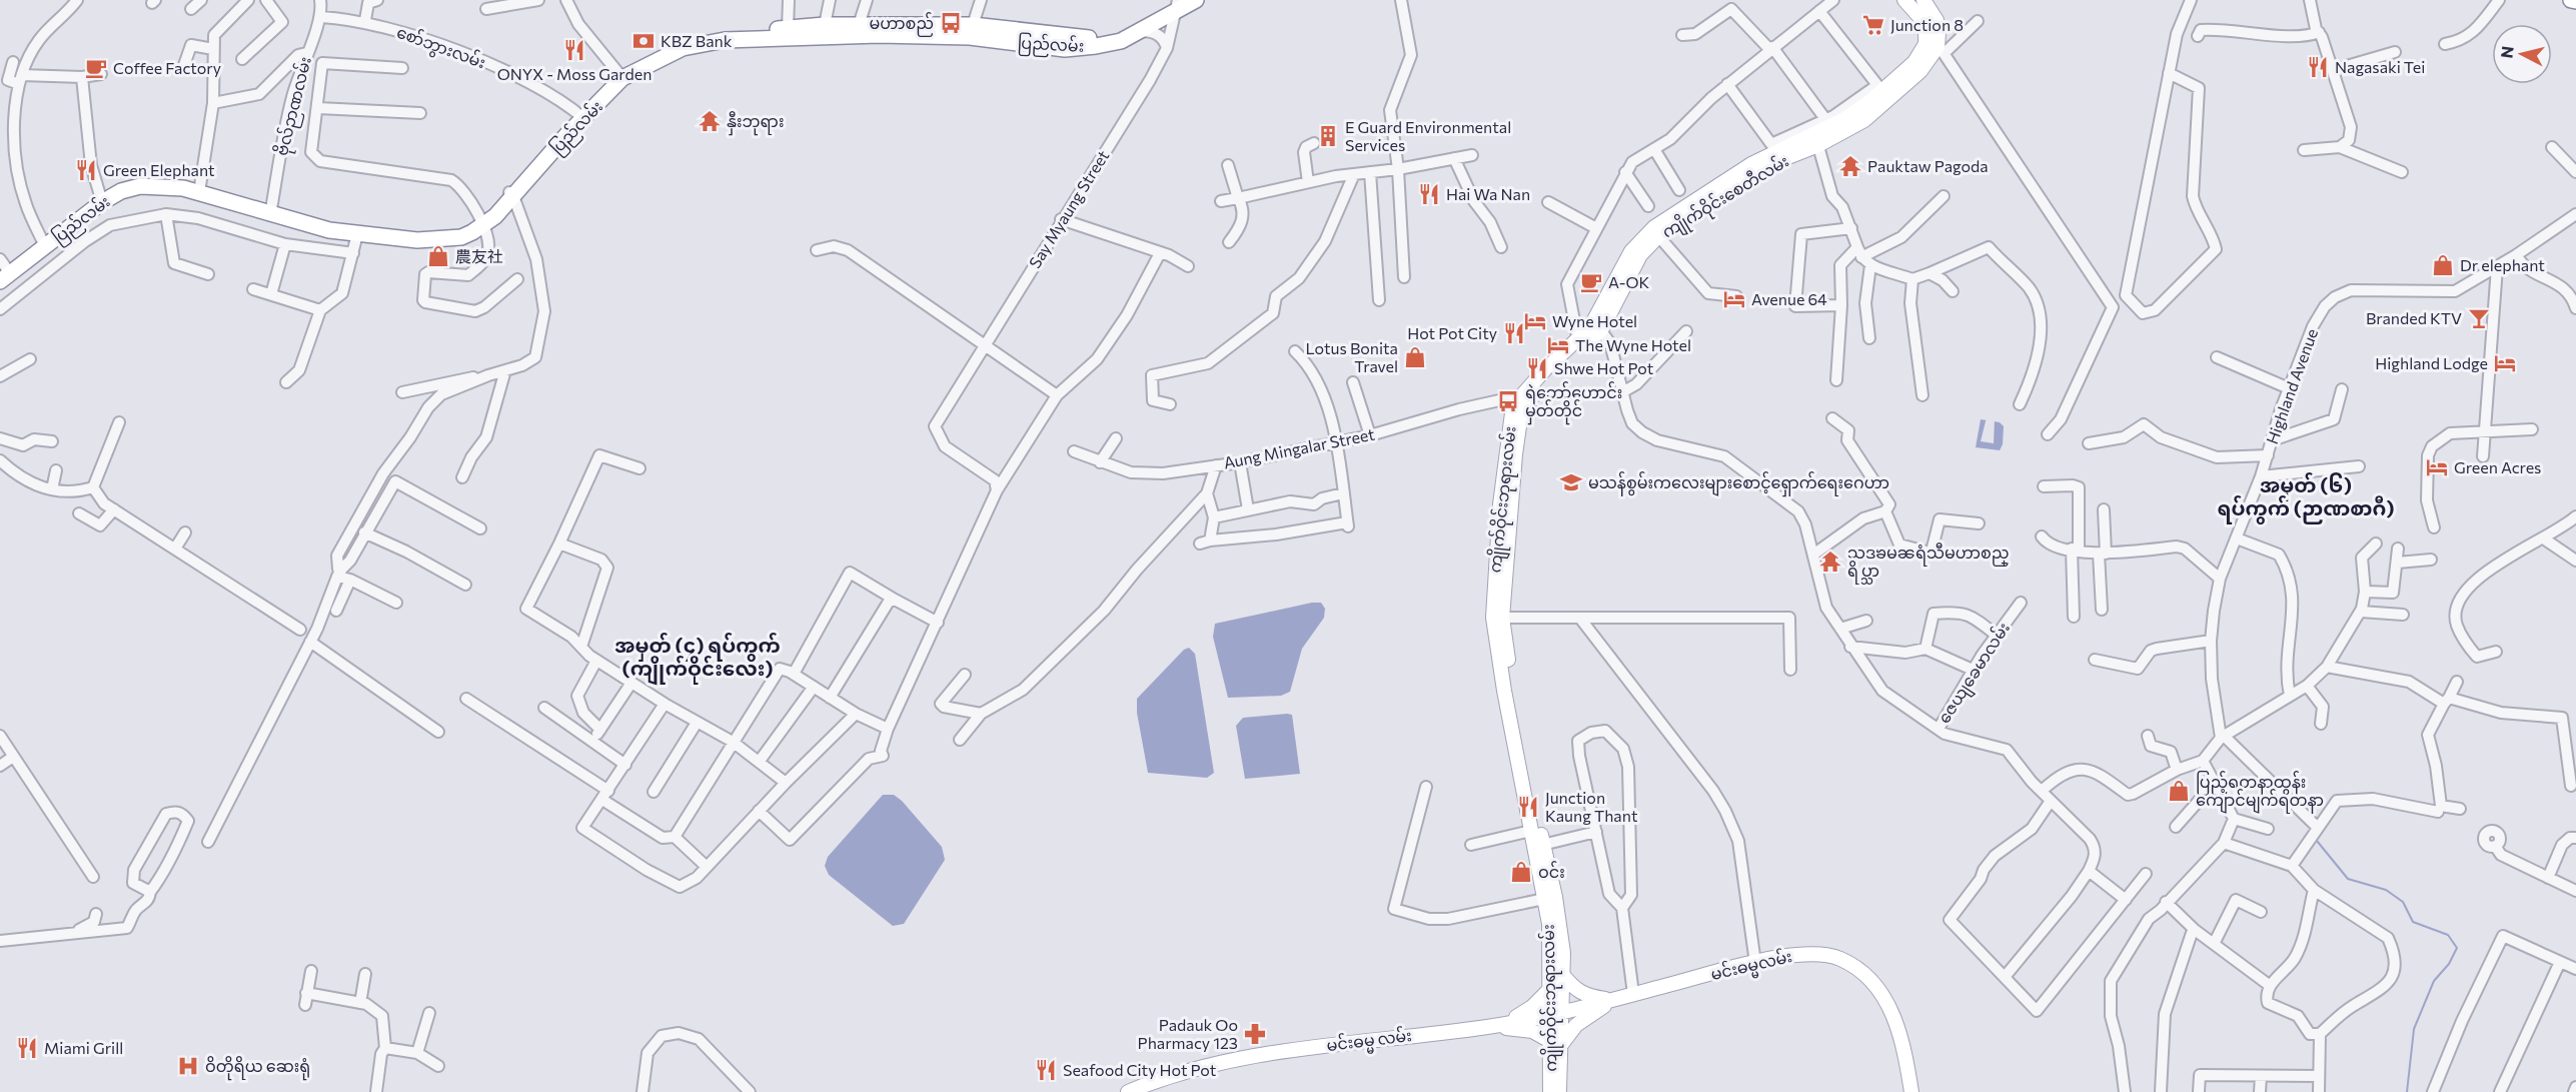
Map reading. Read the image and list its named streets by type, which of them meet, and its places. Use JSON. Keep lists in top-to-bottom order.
{
  "streets": {
    "highway": ["ပြည်လမ်း"],
    "main road": [
      "ကျိုက်ဝိုင်းစေတီလမ်း",
      "ကျိုက်ဝိုင်းဘုရားလမ်း",
      "မင်းဓမ္မလမ်း",
      "မင်းဓမ္မ လမ်း"
    ],
    "street": [
      "စော်ဘွားလမ်း",
      "ဗိုလ်ဉာဏလမ်း",
      "Say Myaung Street",
      "Highland Avenue",
      "Aung Mingalar Street",
      "ဇေယျခေမာလမ်း"
    ]
  },
  "crossings": [
    ["ပြည်လမ်း", "စော်ဘွားလမ်း"],
    ["ပြည်လမ်း", "ဗိုလ်ဉာဏလမ်း"],
    ["ပြည်လမ်း", "Say Myaung Street"],
    ["စော်ဘွားလမ်း", "ဗိုလ်ဉာဏလမ်း"],
    ["ကျိုက်ဝိုင်းစေတီလမ်း", "Aung Mingalar Street"],
    ["ကျိုက်ဝိုင်းစေတီလမ်း", "ကျိုက်ဝိုင်းဘုရားလမ်း"],
    ["ကျိုက်ဝိုင်းစေတီလမ်း", "ဇေယျခေမာလမ်း"],
    ["Aung Mingalar Street", "ကျိုက်ဝိုင်းဘုရားလမ်း"],
    ["ကျိုက်ဝိုင်းဘုရားလမ်း", "ဇေယျခေမာလမ်း"],
    ["ကျိုက်ဝိုင်းဘုရားလမ်း", "မင်းဓမ္မ လမ်း"],
    ["မင်းဓမ္မလမ်း", "မင်းဓမ္မ လမ်း"]
  ],
  "districts": ["အမှတ် (၆) ရပ်ကွက် (ဉာဏစာဂီ)", "အမှတ် (၄) ရပ်ကွက် (ကျိုက်ဝိုင်းလေး)"],
  "places": {
    "bus stop": ["မဟာစည်", "ရဲဘော်ဟောင်း မှတ်တိုင်"],
    "supermarket": ["Junction 8"],
    "bank": ["KBZ Bank"],
    "restaurant": [
      "ONYX - Moss Garden",
      "Nagasaki Tei",
      "Green Elephant",
      "Hai Wa Nan",
      "Hot Pot City",
      "Shwe Hot Pot",
      "Junction Kaung Thant",
      "Miami Grill",
      "Seafood City Hot Pot"
    ],
    "cafe": ["Coffee Factory", "A-OK"],
    "temple": ["နှီးဘုရား", "Pauktaw Pagoda", "သဒၶမၼရံသီမဟာစည္ ရိပ္သာ"],
    "building": ["E Guard Environmental Services"],
    "shop": [
      "農友社",
      "Dr elephant",
      "Lotus Bonita Travel",
      "ပြည့်ရတနာထွန်း ကျောင်မျက်ရတနာ",
      "ဝင်း"
    ],
    "hotel": [
      "Avenue 64",
      "Wyne Hotel",
      "The Wyne Hotel",
      "Highland Lodge",
      "Green Acres"
    ],
    "bar": ["Branded KTV"],
    "school or university": ["မသန်စွမ်းကလေးများစောင့်ရှောက်ရေးဂေဟာ"],
    "pharmacy": ["Padauk Oo Pharmacy 123"],
    "hospital": ["ဝိတိုရိယ ဆေးရုံ"]
  },
  "north": "left"
}
